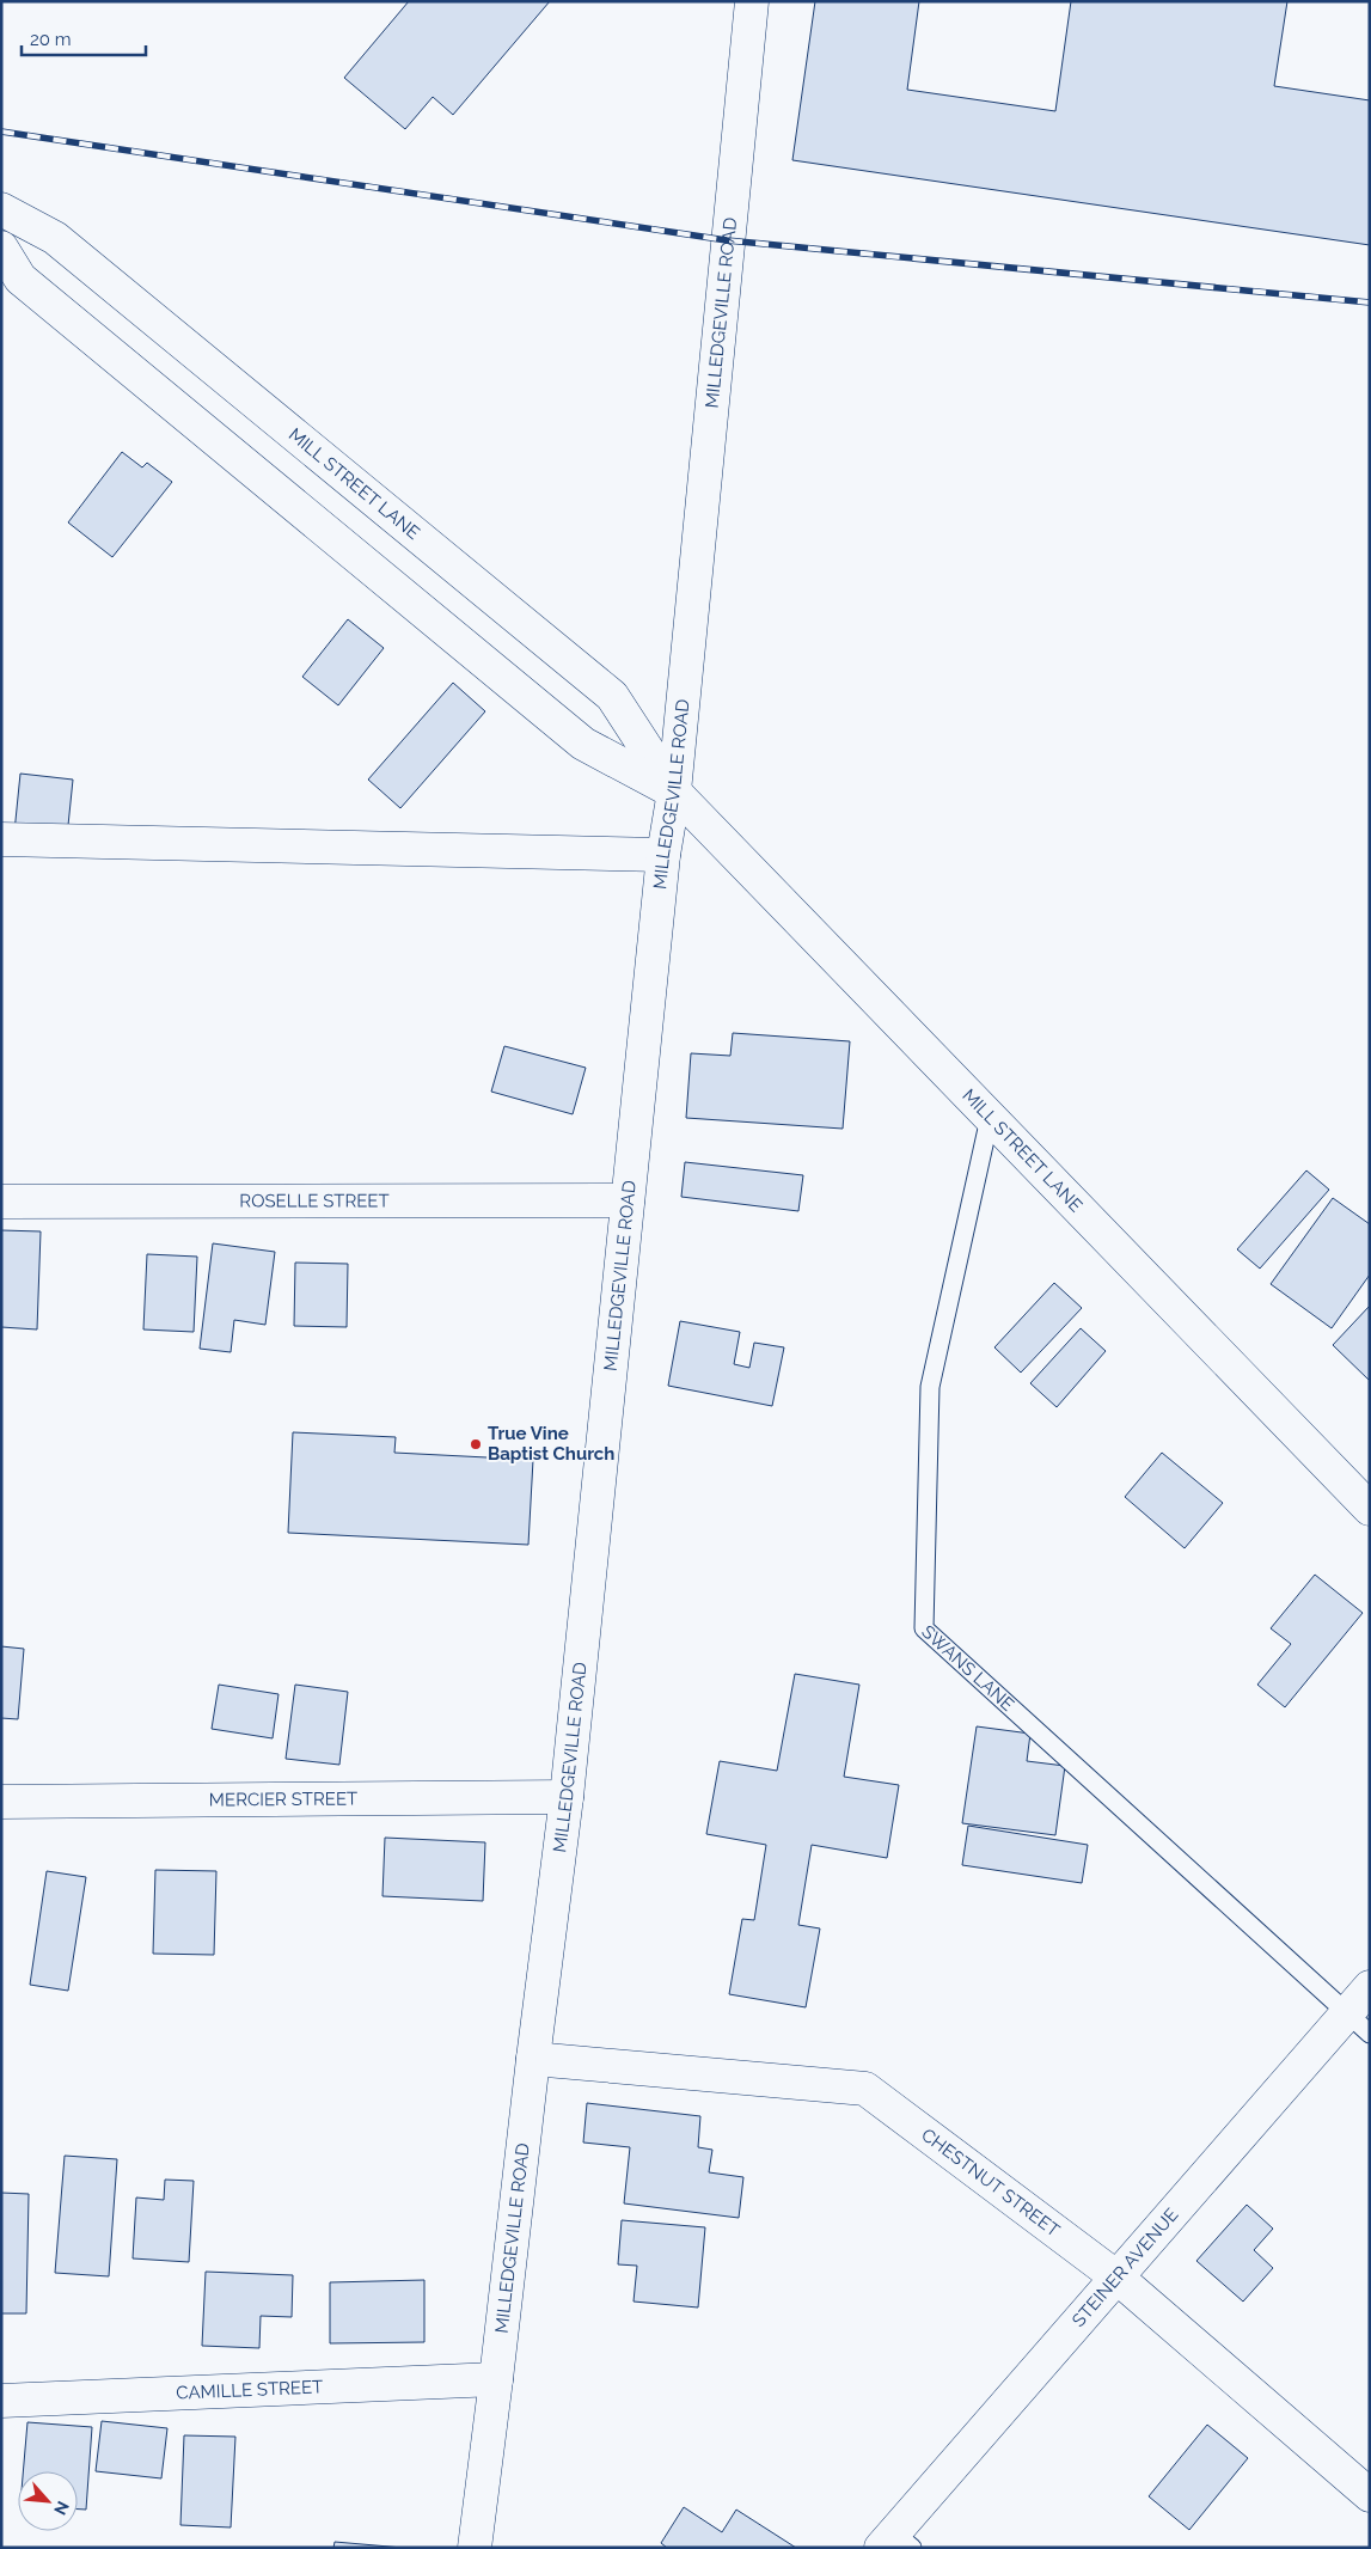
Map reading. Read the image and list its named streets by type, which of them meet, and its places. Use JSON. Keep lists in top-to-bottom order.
{
  "streets": {
    "street": [
      "MILLEDGEVILLE ROAD",
      "MILL STREET LANE",
      "ROSELLE STREET",
      "MERCIER STREET",
      "CHESTNUT STREET",
      "STEINER AVENUE",
      "CAMILLE STREET"
    ],
    "lane": ["SWANS LANE"]
  },
  "crossings": [
    ["MILLEDGEVILLE ROAD", "MILL STREET LANE"],
    ["MILLEDGEVILLE ROAD", "ROSELLE STREET"],
    ["MILLEDGEVILLE ROAD", "MERCIER STREET"],
    ["MILLEDGEVILLE ROAD", "CHESTNUT STREET"],
    ["MILLEDGEVILLE ROAD", "CAMILLE STREET"],
    ["MILL STREET LANE", "SWANS LANE"],
    ["SWANS LANE", "STEINER AVENUE"],
    ["CHESTNUT STREET", "STEINER AVENUE"]
  ],
  "places": ["True Vine Baptist Church"],
  "scale_bar": "20 m",
  "north": "bottom right"
}
